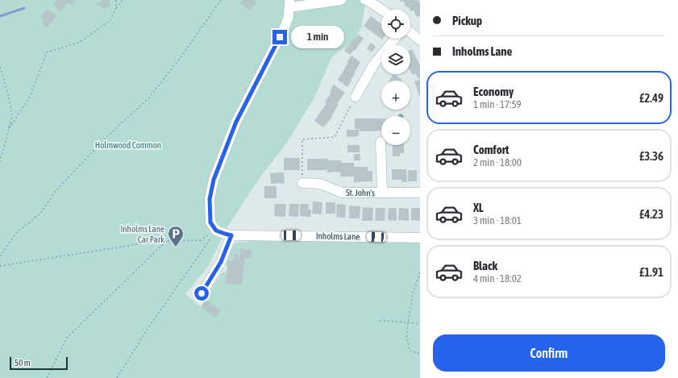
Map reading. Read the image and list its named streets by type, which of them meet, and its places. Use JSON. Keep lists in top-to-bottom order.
{
  "streets": {
    "street": ["St. John's", "Inholms Lane"]
  },
  "parks": ["Holmwood Common"],
  "places": {
    "parking": ["Inholms Lane Car Park"]
  },
  "scale_bar": "50 m",
  "page": {
    "banner": ["Pickup", "Inholms Lane"],
    "map_buttons": ["+", "−"],
    "bubble": "1 min",
    "list": [
      {
        "name": "Economy",
        "note": "1 min · 17:59",
        "value": "£2.49"
      },
      {
        "name": "Comfort",
        "note": "2 min · 18:00",
        "value": "£3.36"
      },
      {
        "name": "XL",
        "note": "3 min · 18:01",
        "value": "£4.23"
      },
      {
        "name": "Black",
        "note": "4 min · 18:02",
        "value": "£1.91"
      }
    ],
    "buttons": "Confirm",
    "scale": "50 m"
  }
}
